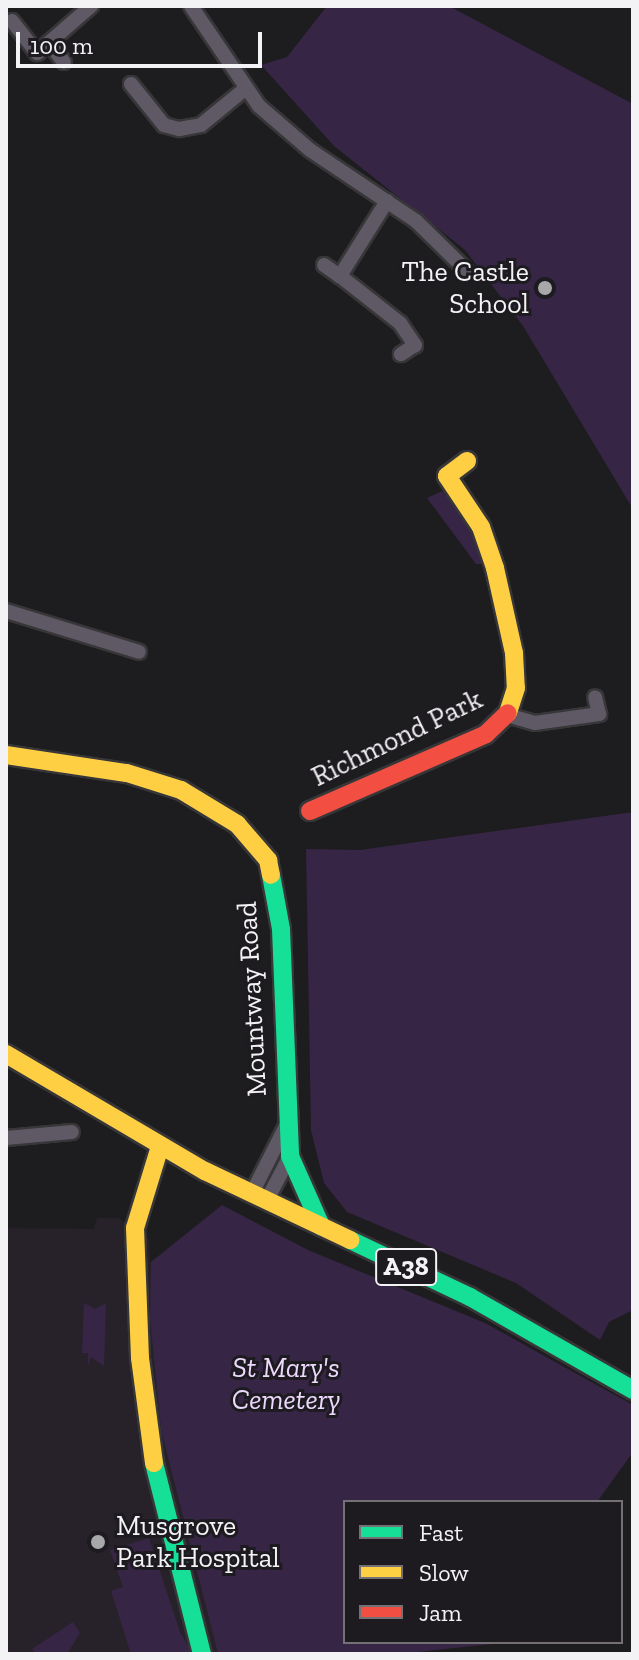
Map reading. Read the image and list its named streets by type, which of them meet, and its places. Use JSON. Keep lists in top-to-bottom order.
{
  "streets": {
    "street": ["Richmond Park", "Mountway Road", "A38"]
  },
  "crossings": [
    ["Mountway Road", "A38"]
  ],
  "parks": ["St Mary's Cemetery"],
  "places": ["The Castle School", "Musgrove Park Hospital"],
  "legend": ["Fast", "Slow", "Jam"],
  "scale_bar": "100 m"
}
